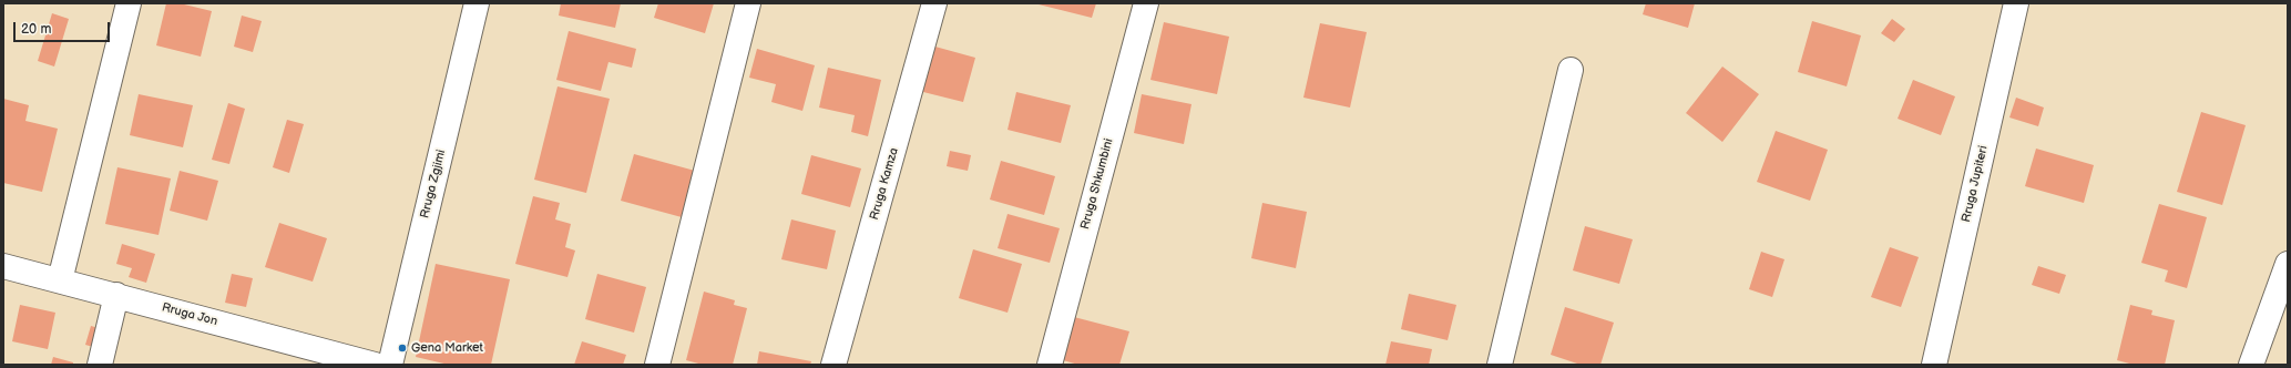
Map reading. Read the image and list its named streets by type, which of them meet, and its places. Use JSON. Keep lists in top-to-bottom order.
{
  "streets": {
    "street": [
      "Rruga Zgjimi",
      "Rruga Kamza",
      "Rruga Shkumbini",
      "Rruga Jupiteri",
      "Rruga Jon"
    ]
  },
  "places": ["Gena Market"],
  "scale_bar": "20 m"
}
